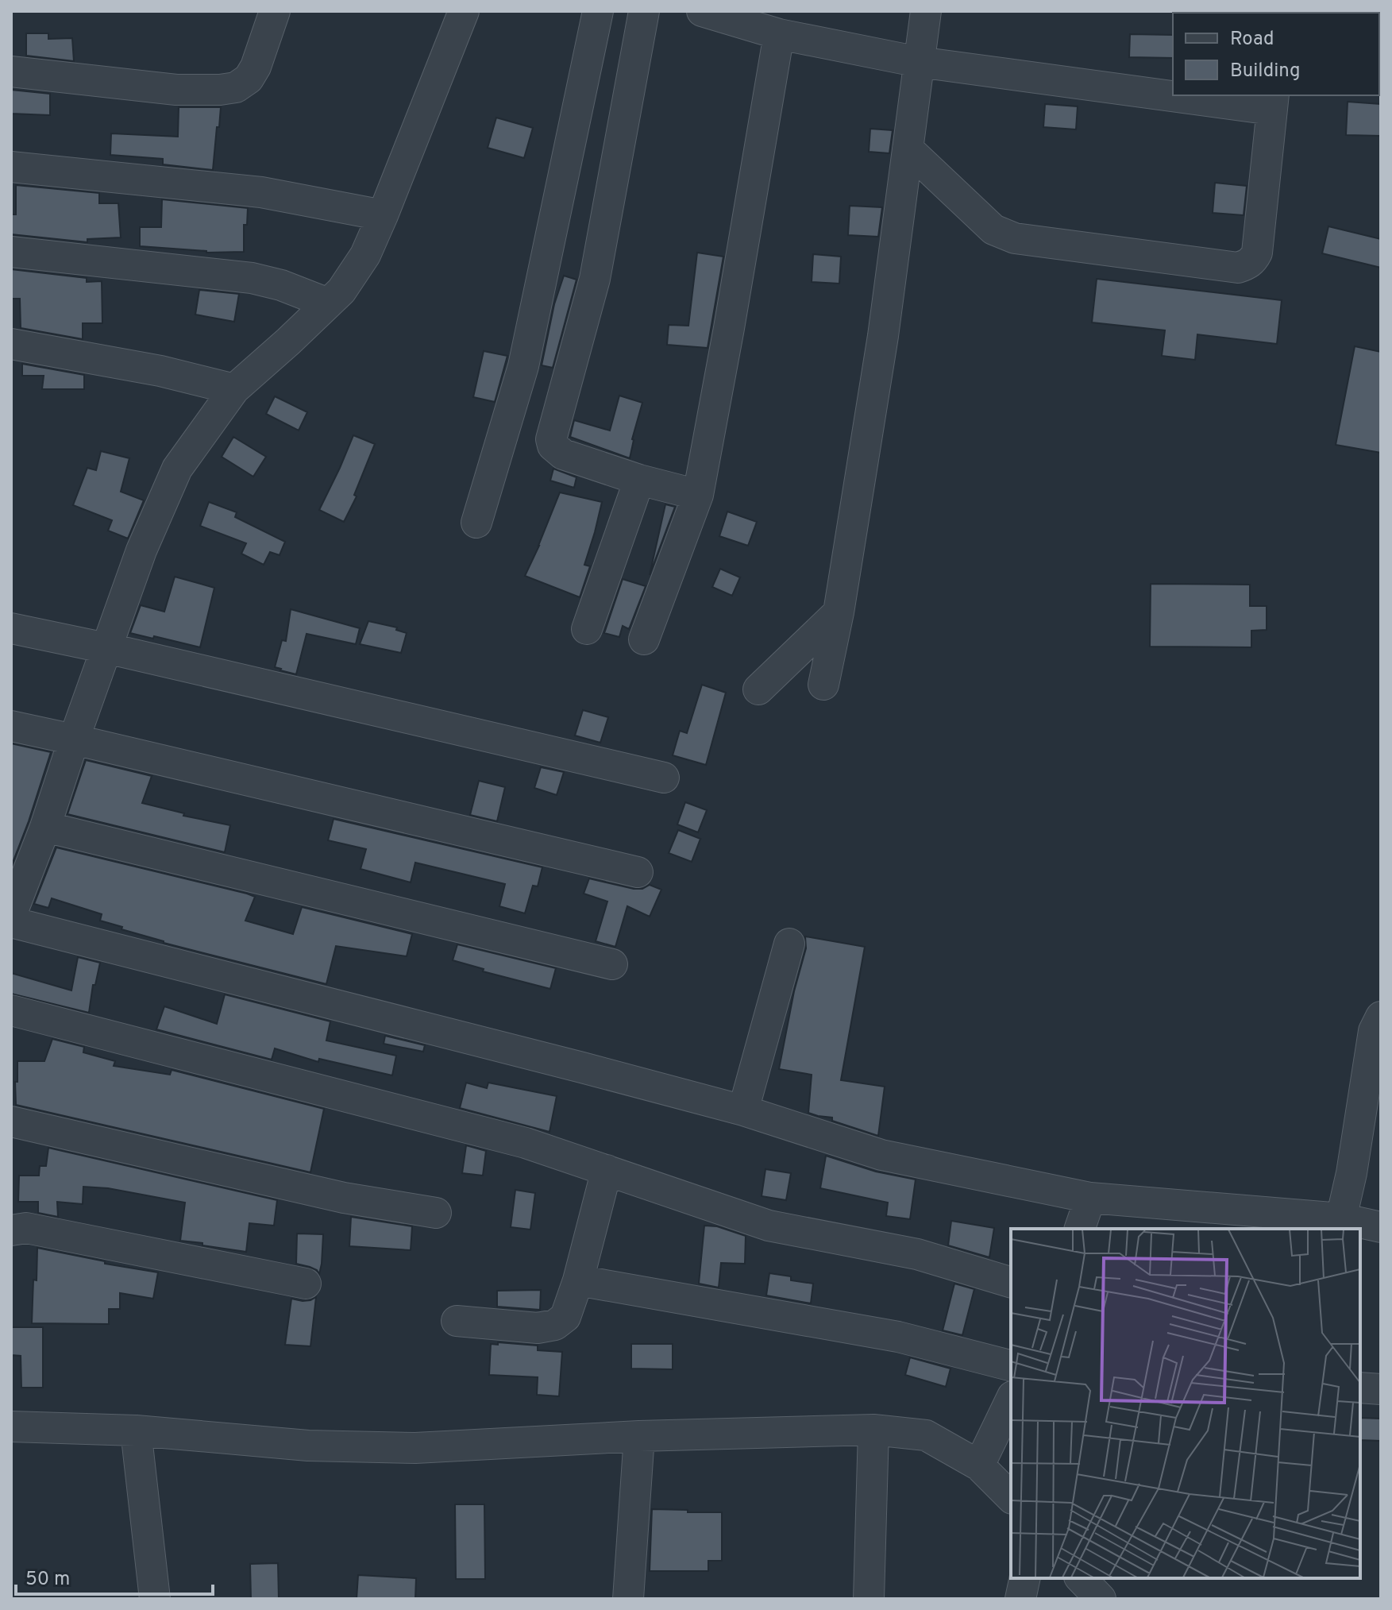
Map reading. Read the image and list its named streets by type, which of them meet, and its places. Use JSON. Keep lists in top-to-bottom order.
{
  "legend": ["Road", "Building"],
  "scale_bar": "50 m"
}
